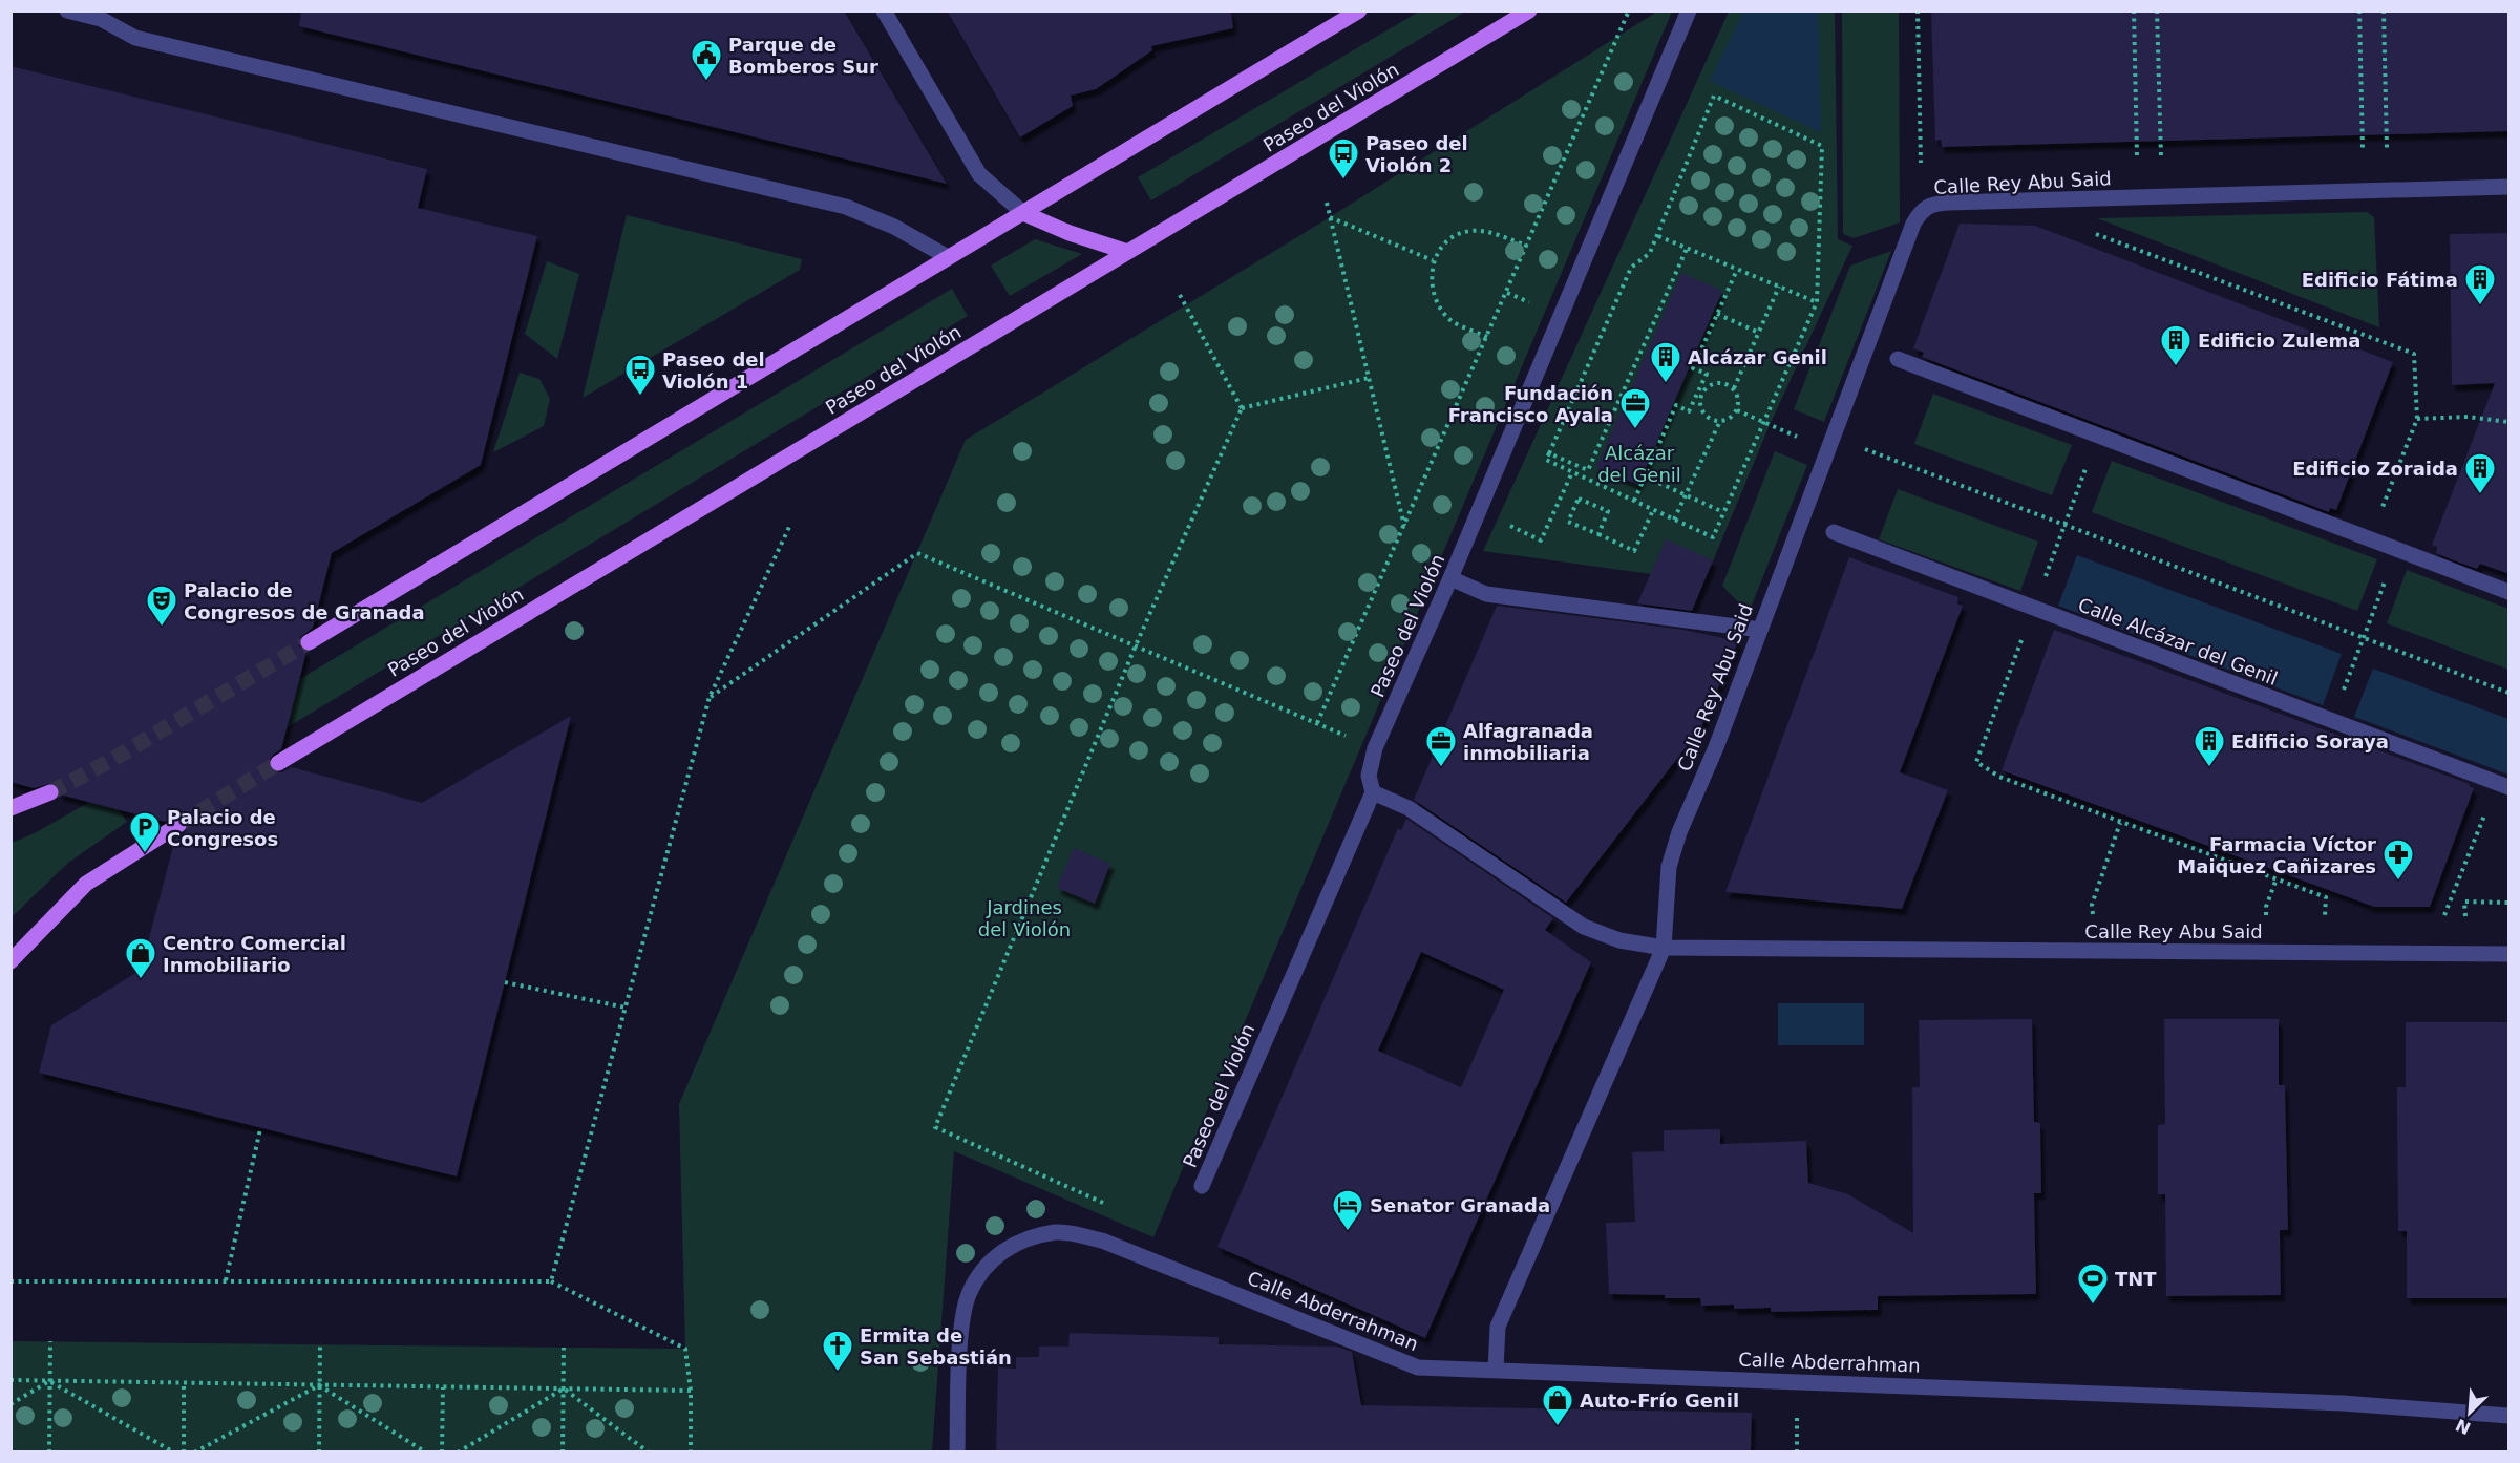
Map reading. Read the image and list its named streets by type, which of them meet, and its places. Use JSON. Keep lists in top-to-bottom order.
{
  "streets": {
    "main road": ["Paseo del Violón"],
    "street": ["Calle Rey Abu Said", "Calle Alcázar del Genil", "Calle Abderrahman"]
  },
  "parks": ["Alcázar del Genil", "Jardines del Violón"],
  "places": {
    "public building": ["Parque de Bomberos Sur"],
    "bus stop": ["Paseo del Violón 2", "Paseo del Violón 1"],
    "building": [
      "Edificio Fátima",
      "Edificio Zulema",
      "Alcázar Genil",
      "Edificio Zoraida",
      "Edificio Soraya"
    ],
    "office": ["Fundación Francisco Ayala", "Alfagranada inmobiliaria"],
    "theatre": ["Palacio de Congresos de Granada"],
    "parking": ["Palacio de Congresos"],
    "pharmacy": ["Farmacia Víctor Maiquez Cañizares"],
    "shop": ["Centro Comercial Inmobiliario", "Auto-Frío Genil"],
    "hotel": ["Senator Granada"],
    "sports": ["TNT"],
    "church": ["Ermita de San Sebastián"]
  },
  "north": "bottom left"
}
